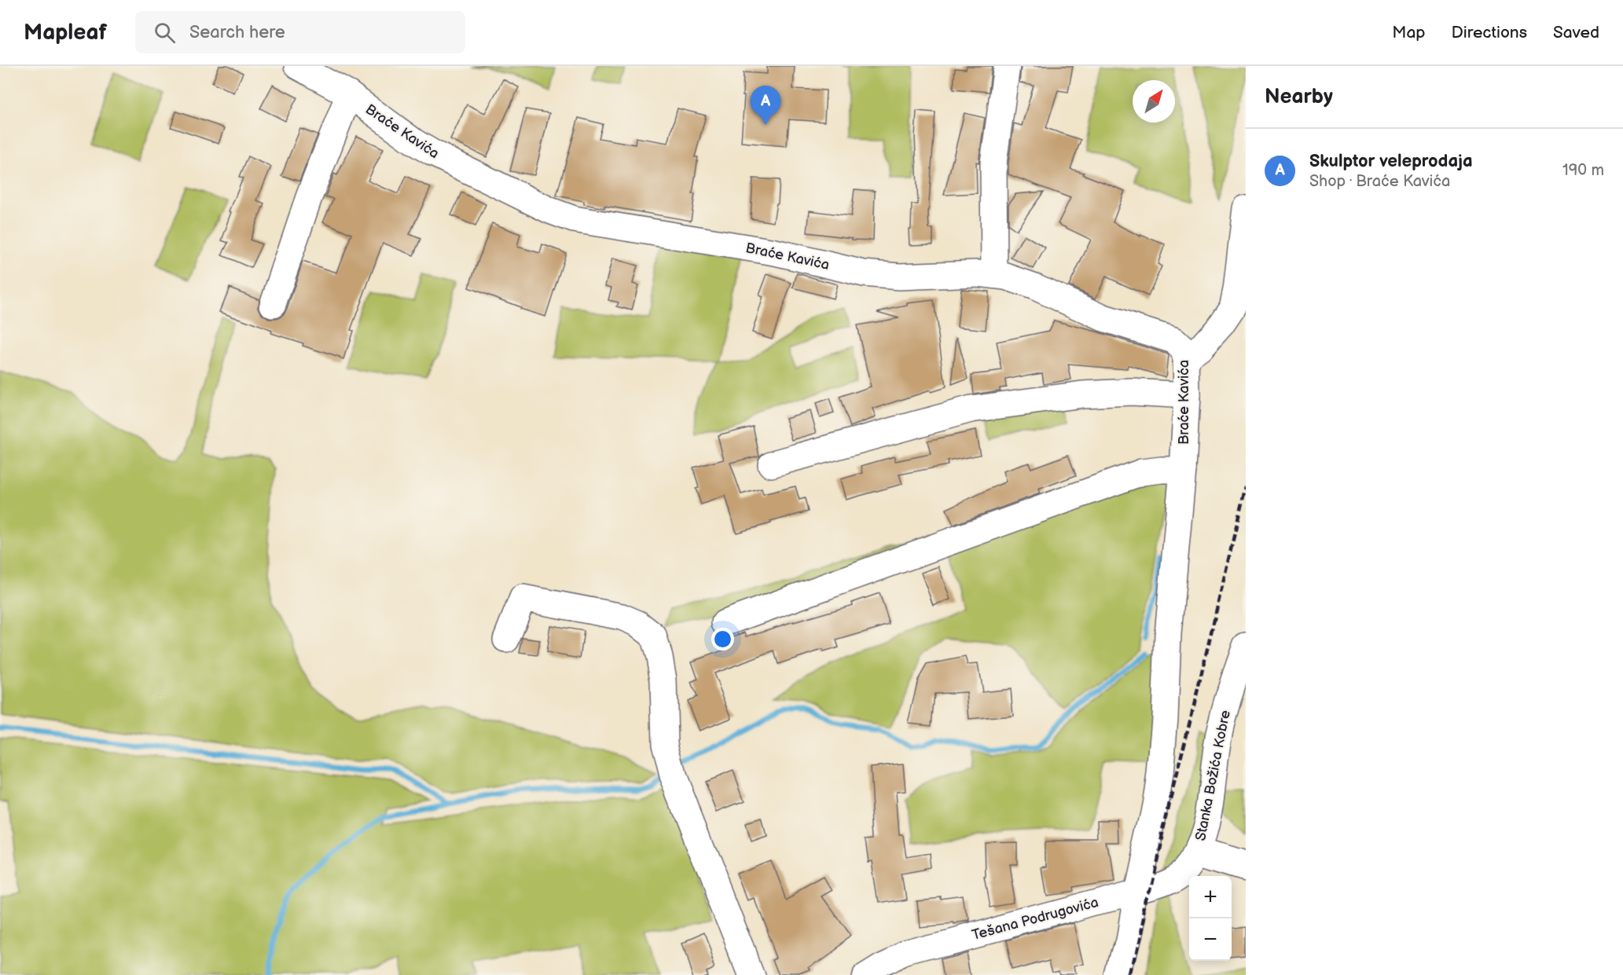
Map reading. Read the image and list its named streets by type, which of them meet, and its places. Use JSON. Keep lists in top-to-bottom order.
{
  "streets": {
    "street": ["Braće Kavića", "Stanka Božića Kobre", "Tešana Podrugovića"]
  },
  "crossings": [
    ["Braće Kavića", "Tešana Podrugovića"],
    ["Stanka Božića Kobre", "Tešana Podrugovića"]
  ],
  "north": "top right",
  "page": {
    "header": "Mapleaf",
    "search": "Search here",
    "nav": ["Map", "Directions", "Saved"],
    "heading": "Nearby",
    "pins": "A",
    "list": [
      {
        "mark": "A",
        "name": "Skulptor veleprodaja",
        "note": "Shop · Braće Kavića",
        "value": "190 m"
      }
    ],
    "map_buttons": ["+", "−"]
  }
}
